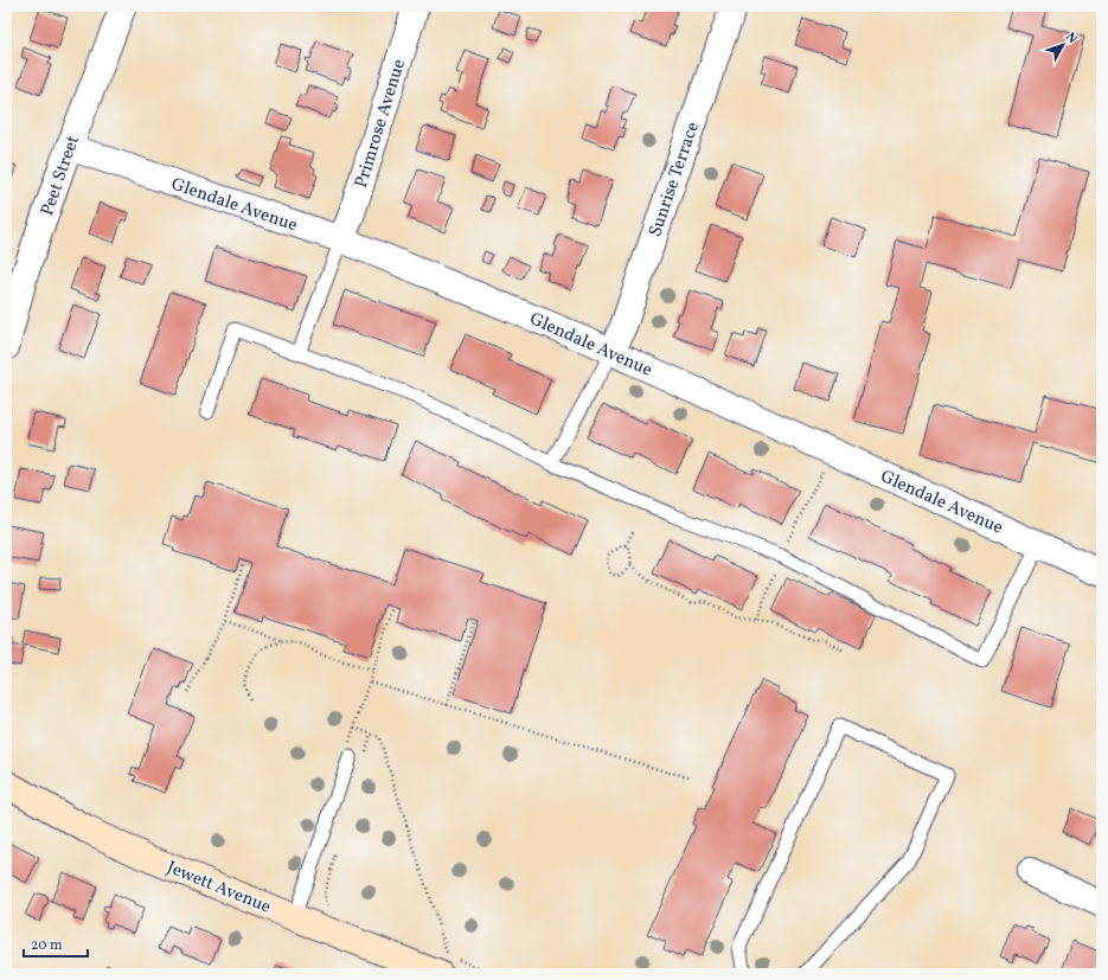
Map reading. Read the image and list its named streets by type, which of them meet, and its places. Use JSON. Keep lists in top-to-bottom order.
{
  "streets": {
    "main road": ["Jewett Avenue"],
    "street": [
      "Primrose Avenue",
      "Peet Street",
      "Sunrise Terrace",
      "Glendale Avenue"
    ]
  },
  "crossings": [
    ["Primrose Avenue", "Glendale Avenue"],
    ["Peet Street", "Glendale Avenue"],
    ["Sunrise Terrace", "Glendale Avenue"]
  ],
  "scale_bar": "20 m",
  "north": "top right"
}
